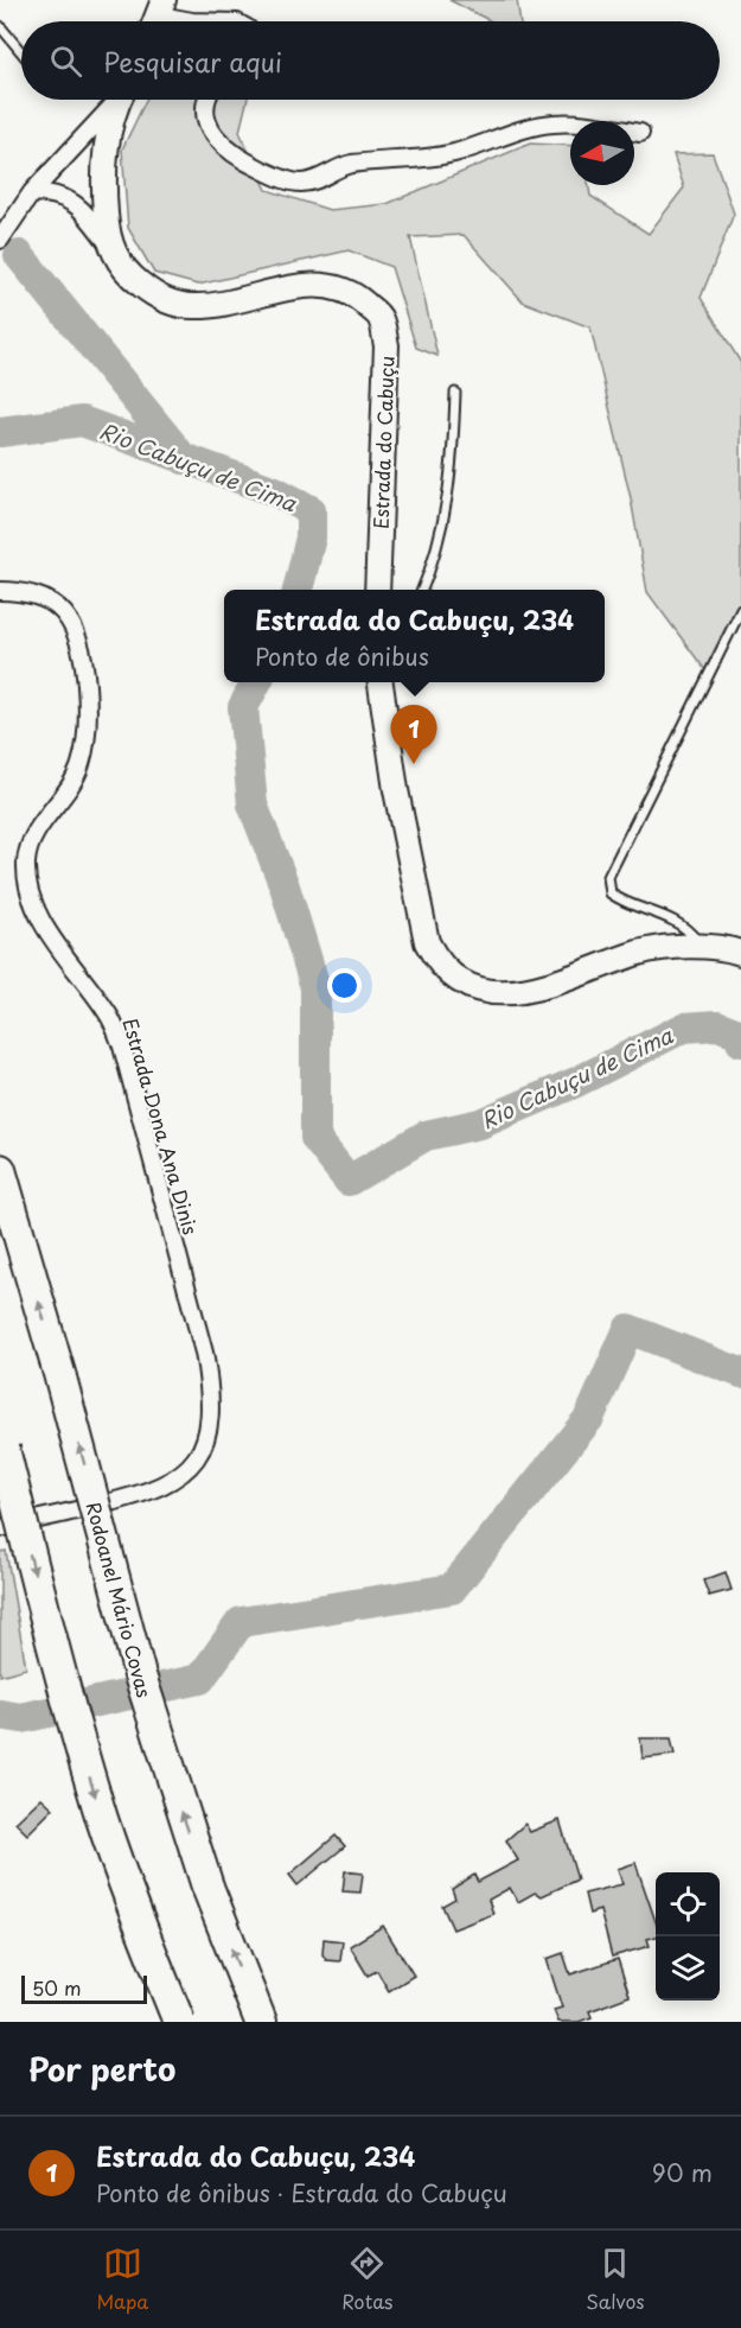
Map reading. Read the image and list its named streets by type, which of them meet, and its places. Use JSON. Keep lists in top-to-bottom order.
{
  "streets": {
    "highway": ["Rodoanel Mário Covas"],
    "main road": ["Estrada do Cabuçu"],
    "street": ["Estrada Dona Ana Dinis"]
  },
  "water": ["Rio Cabuçu de Cima"],
  "scale_bar": "50 m",
  "north": "left",
  "page": {
    "search": "Pesquisar aqui",
    "popup": ["Estrada do Cabuçu, 234", "Ponto de ônibus"],
    "pins": "1",
    "scale": "50 m",
    "heading": "Por perto",
    "list": [
      {
        "mark": "1",
        "name": "Estrada do Cabuçu, 234",
        "note": "Ponto de ônibus · Estrada do Cabuçu",
        "value": "90 m"
      }
    ],
    "nav": ["Mapa", "Rotas", "Salvos"]
  }
}
